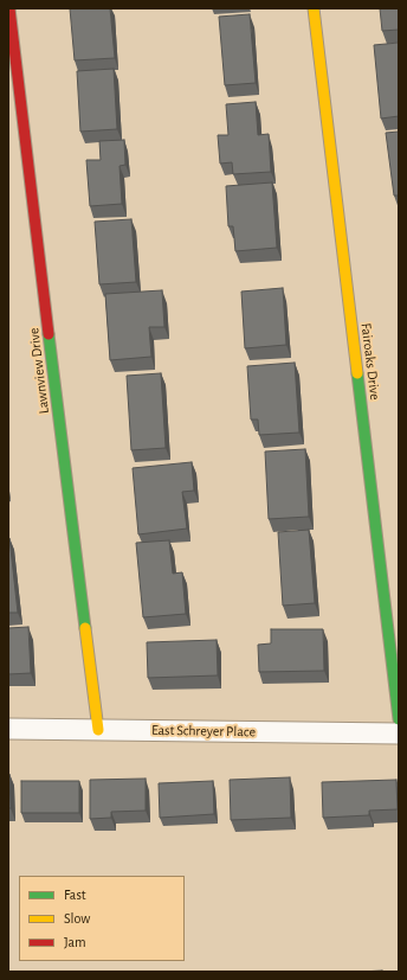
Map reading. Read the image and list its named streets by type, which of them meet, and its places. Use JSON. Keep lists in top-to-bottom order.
{
  "streets": {
    "street": ["Fairoaks Drive", "Lawnview Drive", "East Schreyer Place"]
  },
  "crossings": [
    ["Lawnview Drive", "East Schreyer Place"]
  ],
  "legend": ["Fast", "Slow", "Jam"]
}
